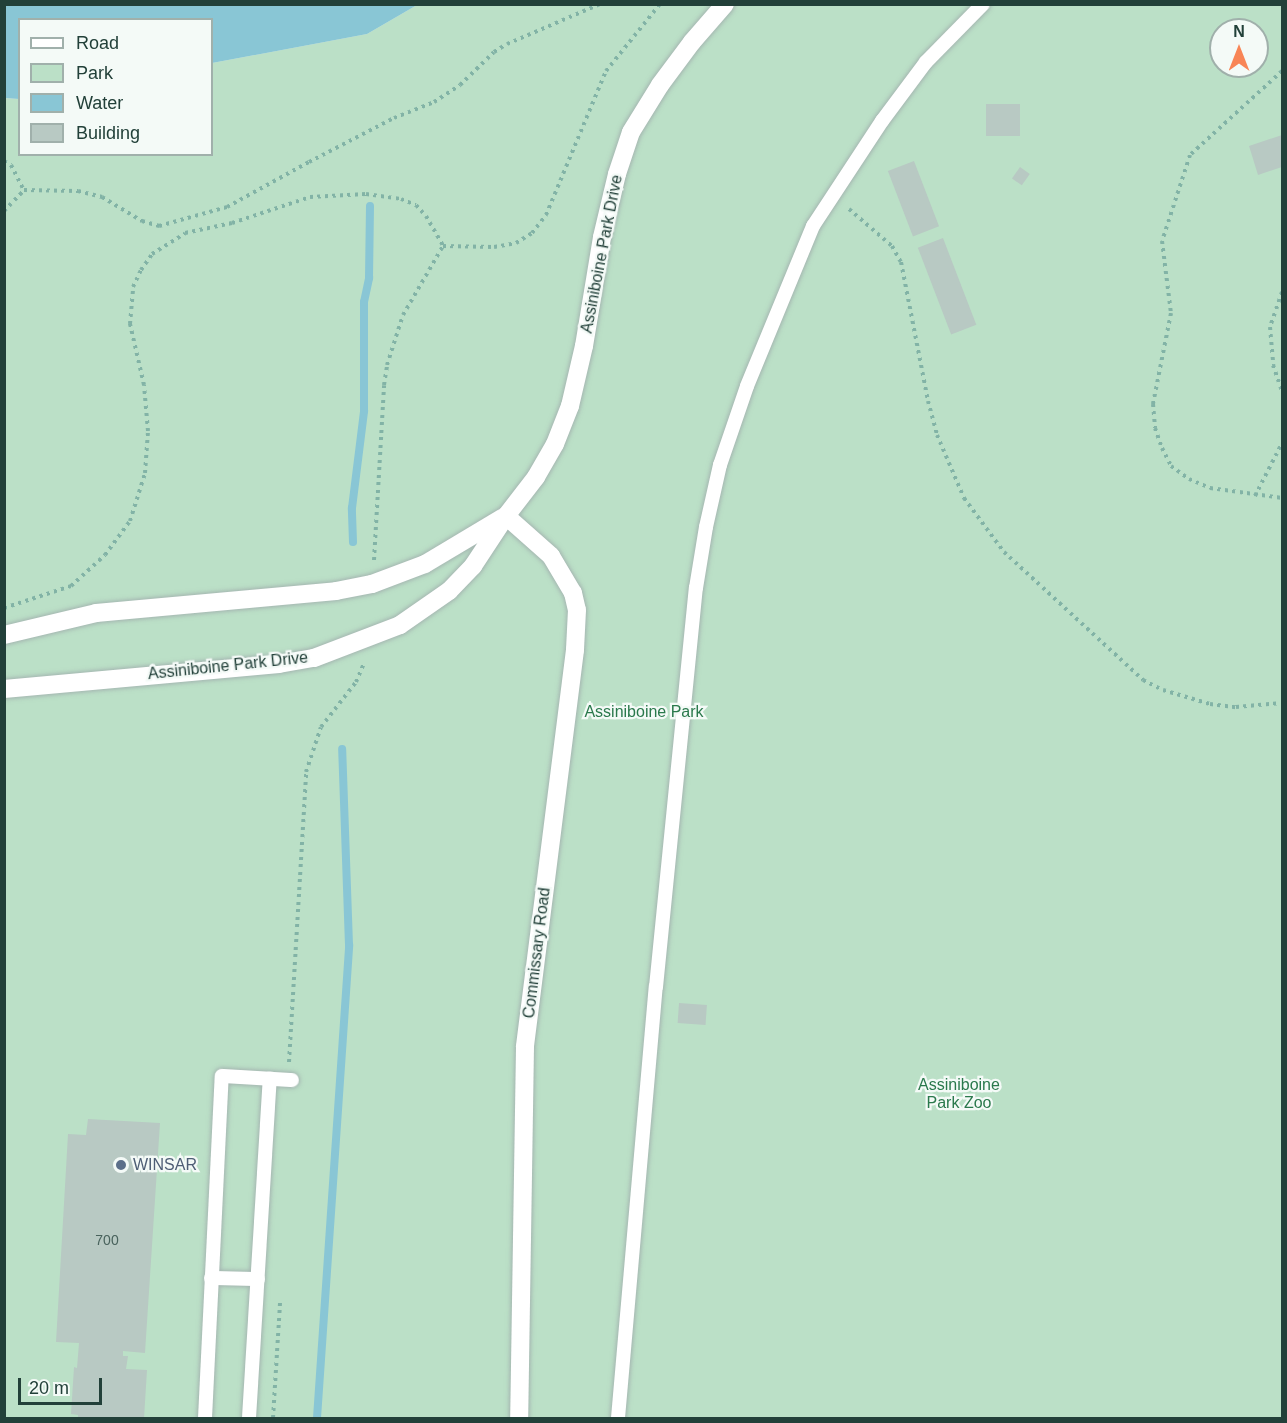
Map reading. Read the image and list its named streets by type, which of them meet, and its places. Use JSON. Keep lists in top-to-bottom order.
{
  "streets": {
    "street": ["Assiniboine Park Drive", "Commissary Road"]
  },
  "crossings": [
    ["Assiniboine Park Drive", "Commissary Road"]
  ],
  "parks": ["Assiniboine Park", "Assiniboine Park Zoo"],
  "places": ["WINSAR"],
  "house_numbers": ["700"],
  "legend": [
    "Road",
    "Park",
    "Water",
    "Building"
  ],
  "scale_bar": "20 m",
  "north": "top"
}
